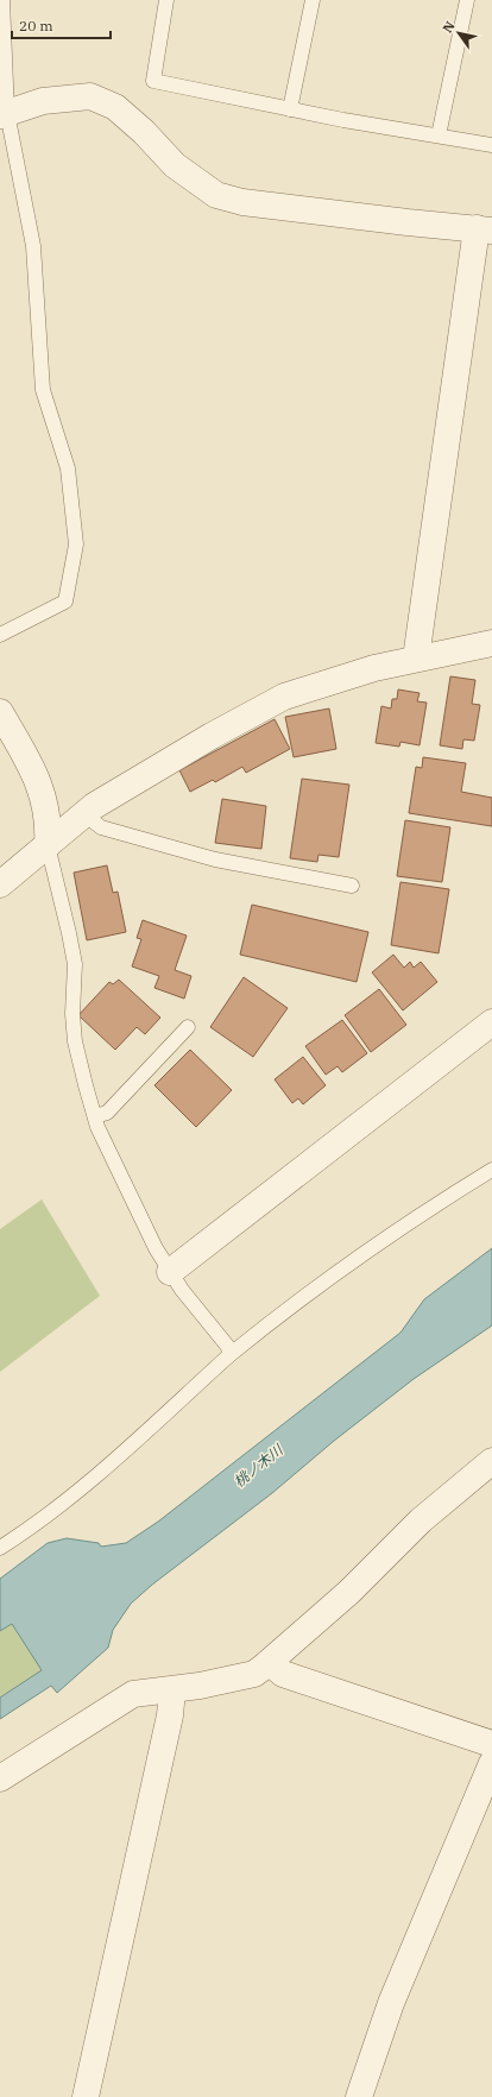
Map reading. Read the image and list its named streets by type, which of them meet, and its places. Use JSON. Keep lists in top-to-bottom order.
{
  "water": ["桃ノ木川"],
  "scale_bar": "20 m",
  "north": "top left"
}
